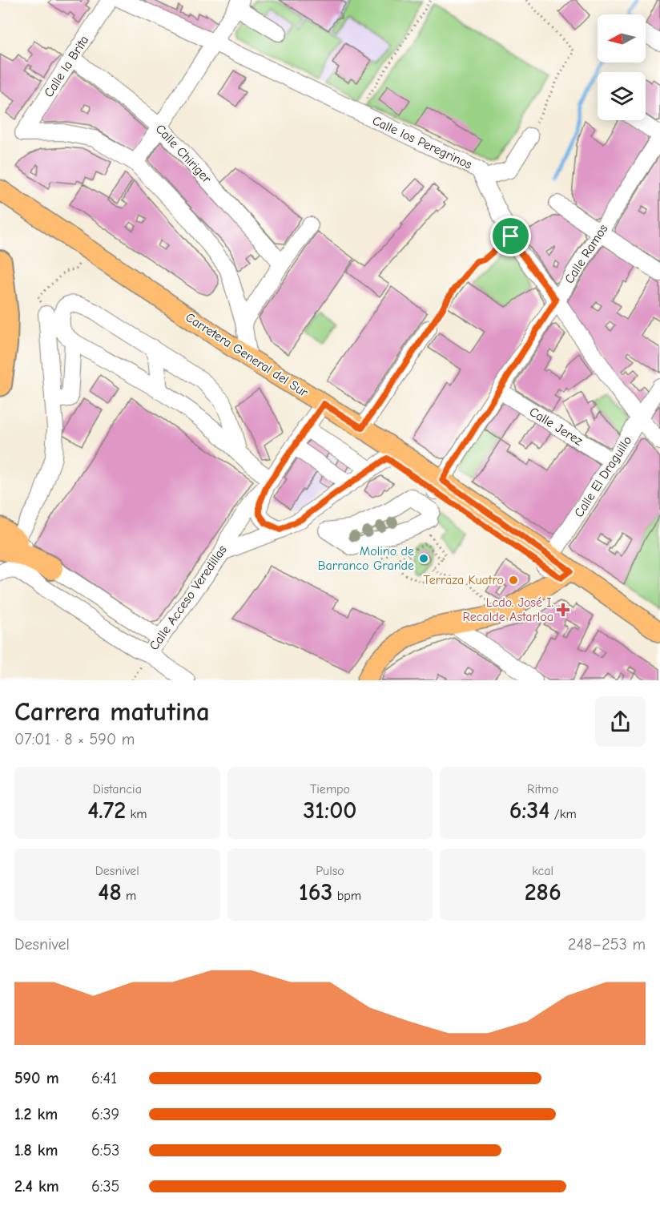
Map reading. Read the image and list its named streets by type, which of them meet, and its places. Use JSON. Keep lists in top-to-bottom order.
{
  "streets": {
    "main road": ["Carretera General del Sur"],
    "street": [
      "Calle la Brita",
      "Calle los Peregrinos",
      "Calle Chiriger",
      "Calle Ramos",
      "Calle Jerez",
      "Calle El Draguillo",
      "Calle Acceso Veredillas"
    ]
  },
  "crossings": [
    ["Calle la Brita", "Calle Chiriger"],
    ["Calle los Peregrinos", "Calle Ramos"],
    ["Calle los Peregrinos", "Calle El Draguillo"],
    ["Calle Ramos", "Carretera General del Sur"],
    ["Calle Ramos", "Calle Jerez"],
    ["Carretera General del Sur", "Calle El Draguillo"],
    ["Carretera General del Sur", "Calle Acceso Veredillas"],
    ["Calle Jerez", "Calle El Draguillo"]
  ],
  "places": {
    "other": ["Molino de Barranco Grande", "Terraza Kuatro"],
    "health": ["Lcdo. José I. Recalde Astarloa"]
  },
  "north": "left",
  "page": {
    "heading": ["Carrera matutina", "07:01 · 8 × 590 m"],
    "stats": [
      ["Distancia", "4.72 km"],
      ["Tiempo", "31:00"],
      ["Ritmo", "6:34 /km"],
      ["Desnivel", "48 m"],
      ["Pulso", "163 bpm"],
      ["kcal", "286"]
    ],
    "chart": ["Desnivel", "248–253 m"],
    "list": [
      {
        "name": "590 m",
        "note": "6:41"
      },
      {
        "name": "1.2 km",
        "note": "6:39"
      },
      {
        "name": "1.8 km",
        "note": "6:53"
      },
      {
        "name": "2.4 km",
        "note": "6:35"
      }
    ]
  }
}
